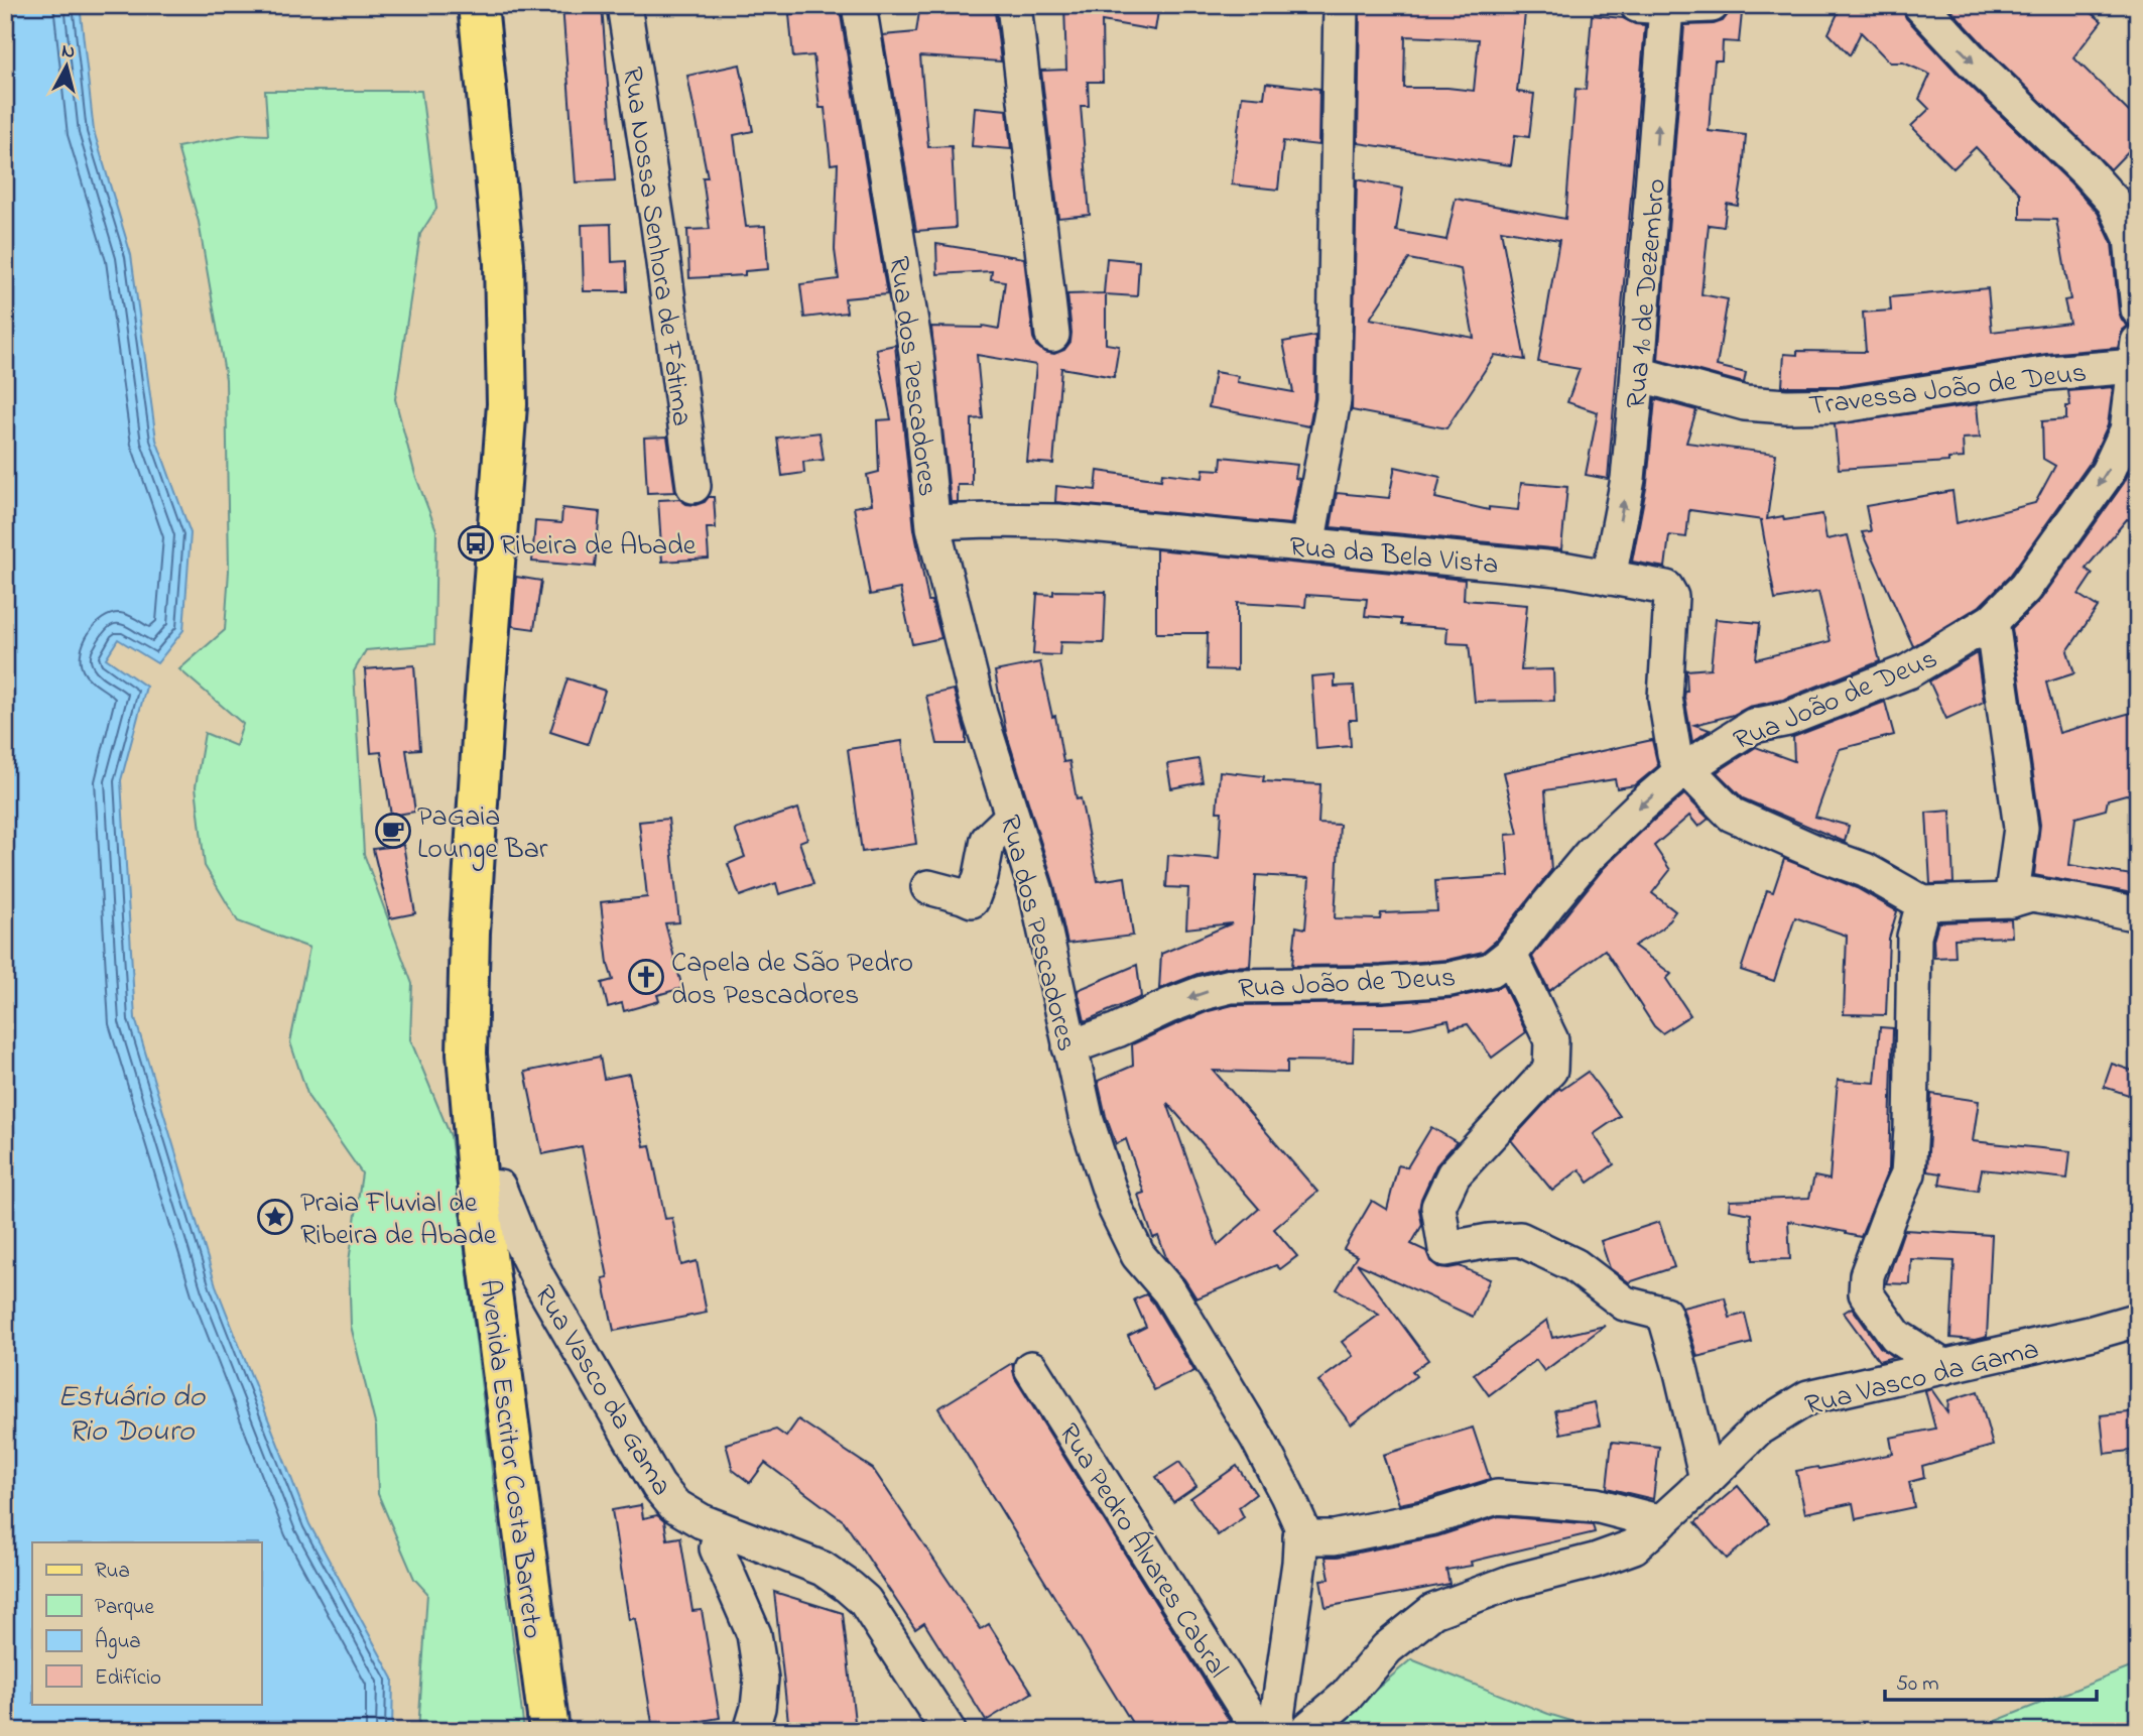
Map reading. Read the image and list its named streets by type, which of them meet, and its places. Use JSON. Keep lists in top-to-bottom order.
{
  "streets": {
    "main road": ["Avenida Escritor Costa Barreto"],
    "street": [
      "Rua Nossa Senhora de Fátima",
      "Rua 1º de Dezembro",
      "Rua dos Pescadores",
      "Travessa João de Deus",
      "Rua da Bela Vista",
      "Rua João de Deus",
      "Rua Vasco da Gama",
      "Rua Pedro Álvares Cabral"
    ]
  },
  "crossings": [
    ["Rua 1º de Dezembro", "Travessa João de Deus"],
    ["Rua 1º de Dezembro", "Rua da Bela Vista"],
    ["Rua dos Pescadores", "Rua da Bela Vista"],
    ["Rua dos Pescadores", "Rua João de Deus"],
    ["Travessa João de Deus", "Rua João de Deus"],
    ["Rua da Bela Vista", "Rua João de Deus"],
    ["Rua Vasco da Gama", "Avenida Escritor Costa Barreto"]
  ],
  "one_way": ["Rua 1º de Dezembro", "Rua João de Deus"],
  "water": ["Estuário do Rio Douro"],
  "places": {
    "bus stop": ["Ribeira de Abade"],
    "cafe": ["PaGaia Lounge Bar"],
    "church": ["Capela de São Pedro dos Pescadores"],
    "place": ["Praia Fluvial de Ribeira de Abade"]
  },
  "legend": [
    "Rua",
    "Parque",
    "Água",
    "Edifício"
  ],
  "scale_bar": "50 m",
  "north": "top"
}
